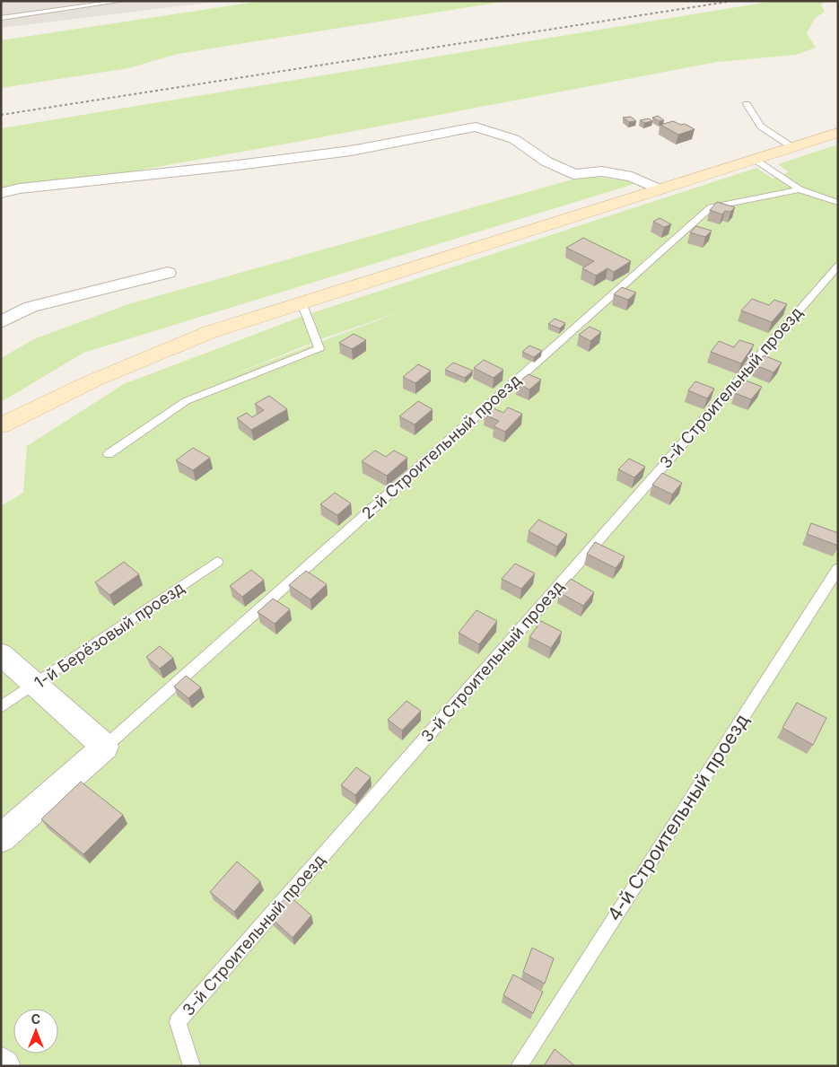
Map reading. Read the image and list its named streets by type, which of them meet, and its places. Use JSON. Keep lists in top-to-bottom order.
{
  "streets": {
    "lane": [
      "3-й Строительный проезд",
      "2-й Строительный проезд",
      "1-й Берёзовый проезд",
      "4-й Строительный проезд"
    ]
  },
  "north": "top"
}
